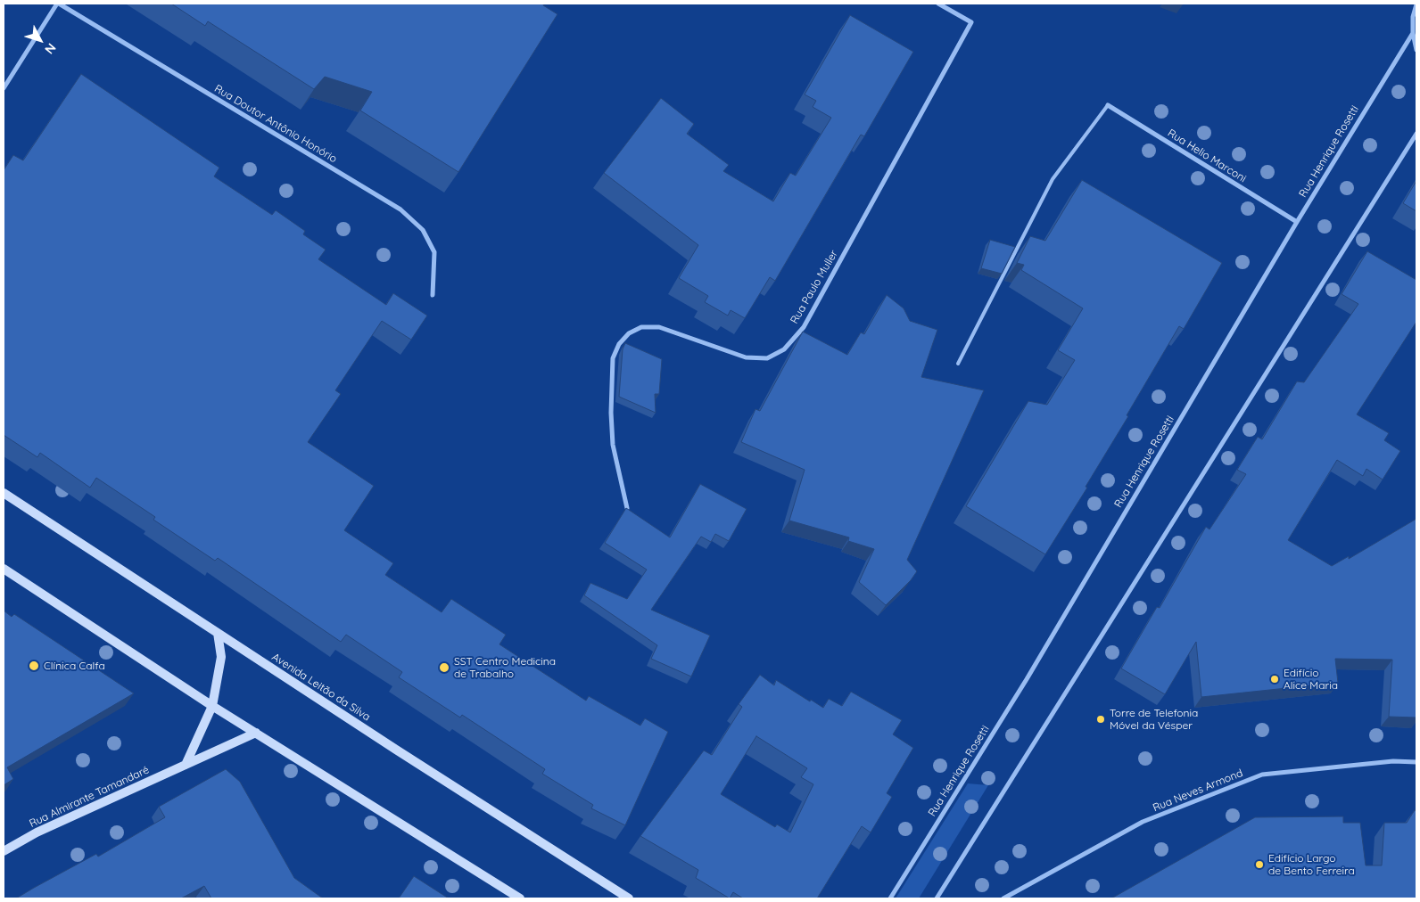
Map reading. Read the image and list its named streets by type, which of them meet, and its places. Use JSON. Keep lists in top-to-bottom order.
{
  "streets": {
    "street": [
      "Rua Doutor Antônio Honório",
      "Rua Henrique Rosetti",
      "Rua Helio Marconi",
      "Rua Paulo Muller",
      "Avenida Leitão da Silva",
      "Rua Neves Armond",
      "Rua Almirante Tamandaré"
    ]
  },
  "crossings": [
    ["Rua Henrique Rosetti", "Rua Helio Marconi"]
  ],
  "places": [
    "Clínica Calfa",
    "SST Centro Medicina de Trabalho",
    "Edifício Alice Maria",
    "Torre de Telefonia Móvel da Vésper",
    "Edifício Largo de Bento Ferreira"
  ],
  "north": "bottom right"
}
